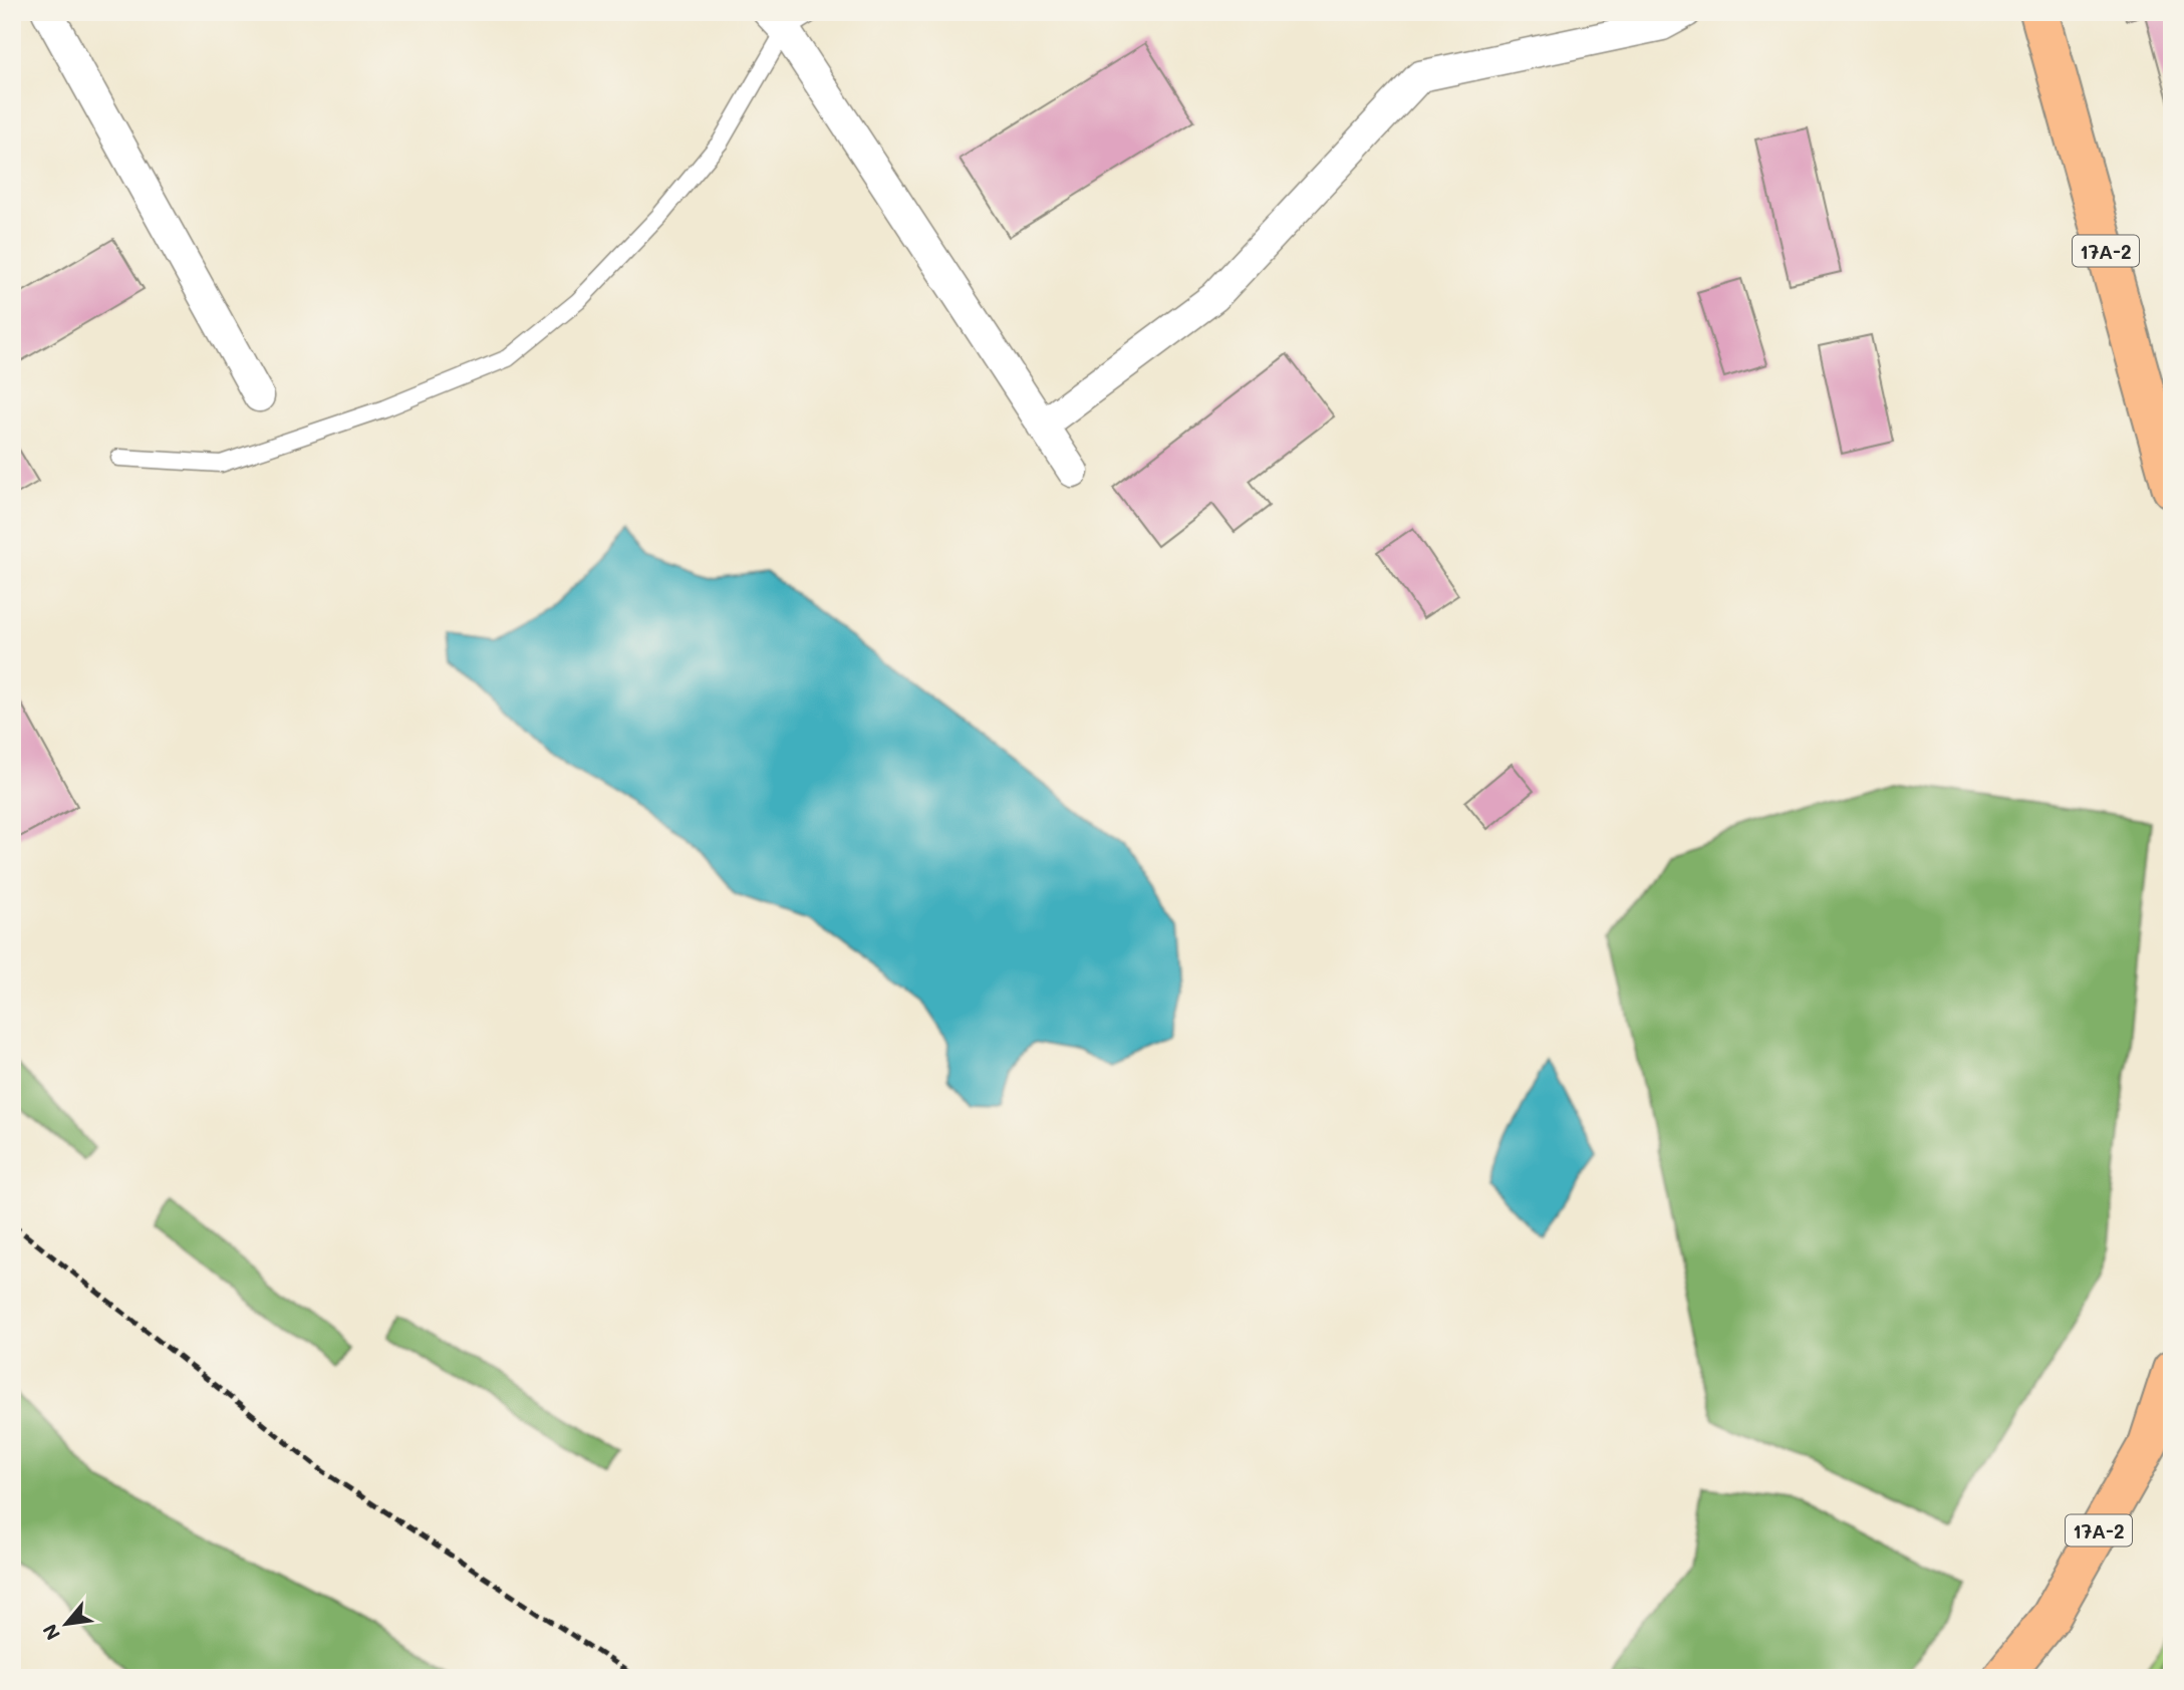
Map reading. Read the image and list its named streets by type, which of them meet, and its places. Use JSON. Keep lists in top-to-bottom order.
{
  "streets": {
    "main road": ["17А-2"]
  },
  "north": "bottom left"
}
